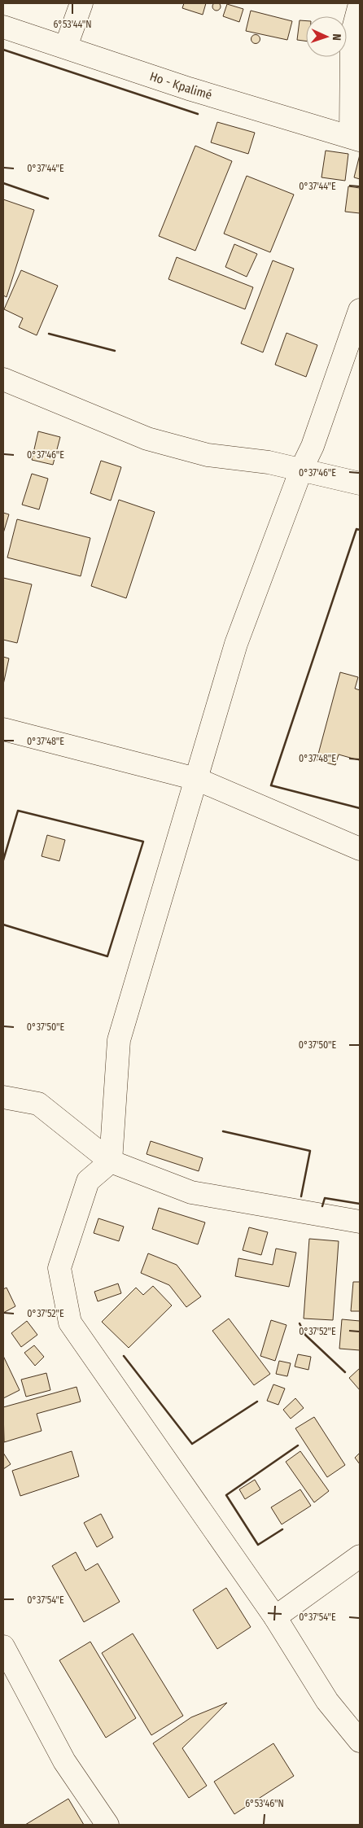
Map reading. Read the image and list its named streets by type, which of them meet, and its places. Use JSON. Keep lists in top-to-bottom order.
{
  "streets": {
    "street": ["Ho - Kpalimé"]
  },
  "north": "right",
  "coordinates": [
    "6°53'44\"N",
    "0°37'44\"E",
    "0°37'46\"E",
    "0°37'48\"E",
    "0°37'50\"E",
    "0°37'52\"E",
    "0°37'54\"E",
    "6°53'46\"N"
  ]
}
